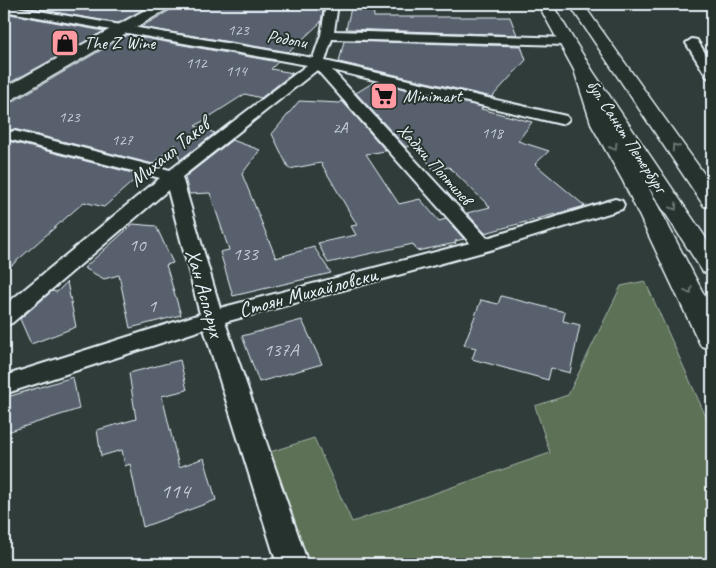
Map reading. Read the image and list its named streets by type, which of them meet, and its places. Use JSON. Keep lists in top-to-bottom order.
{
  "streets": {
    "main road": ["бул. Санкт Петербург"],
    "street": [
      "Родопи",
      "Михаил Такев",
      "Хаджи Поптилев",
      "Стоян Михайловски",
      "Хан Аспарух"
    ]
  },
  "crossings": [
    ["Родопи", "Михаил Такев"],
    ["Родопи", "Хаджи Поптилев"],
    ["Михаил Такев", "Хаджи Поптилев"],
    ["Михаил Такев", "Хан Аспарух"],
    ["Хаджи Поптилев", "Стоян Михайловски"],
    ["Стоян Михайловски", "Хан Аспарух"]
  ],
  "places": {
    "shop": ["The Z Wine"],
    "supermarket": ["Minimart"]
  },
  "house_numbers": [
    "123",
    "112",
    "114",
    "123",
    "2А",
    "118",
    "127",
    "10",
    "133",
    "1",
    "137А",
    "114"
  ]
}
